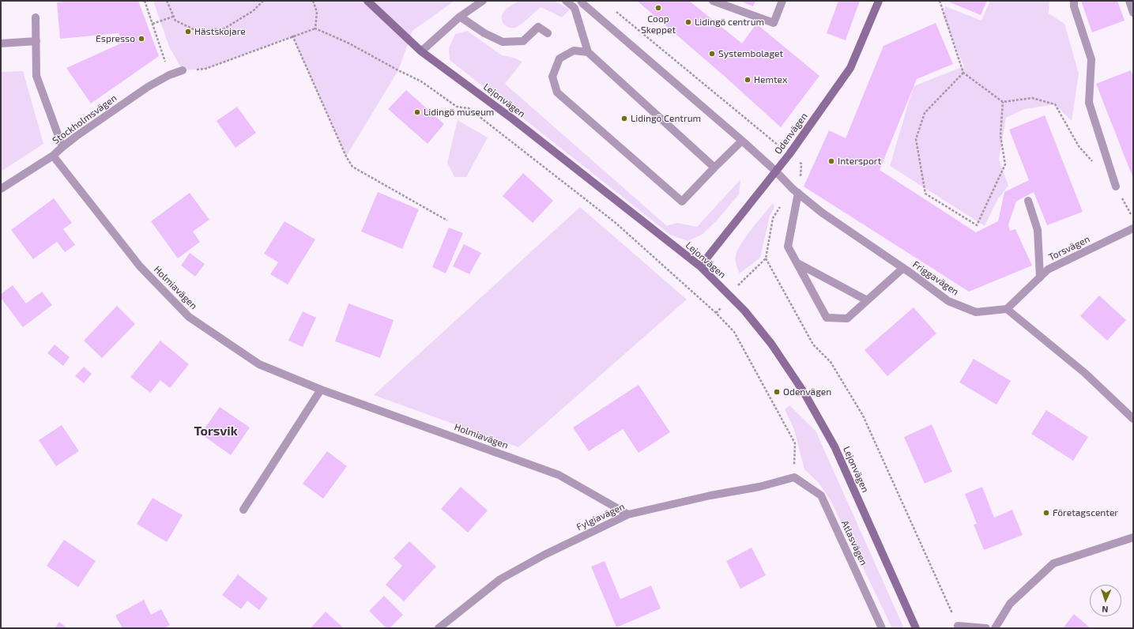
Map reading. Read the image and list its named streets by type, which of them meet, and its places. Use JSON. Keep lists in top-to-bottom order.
{
  "streets": {
    "street": [
      "Lejonvägen",
      "Stockholmsvägen",
      "Odenvägen",
      "Torsvägen",
      "Friggavägen",
      "Holmiavägen",
      "Fylgiavägen",
      "Atlasvägen"
    ]
  },
  "crossings": [
    ["Lejonvägen", "Odenvägen"],
    ["Stockholmsvägen", "Holmiavägen"],
    ["Odenvägen", "Friggavägen"],
    ["Torsvägen", "Friggavägen"],
    ["Holmiavägen", "Fylgiavägen"],
    ["Fylgiavägen", "Atlasvägen"]
  ],
  "districts": ["Torsvik"],
  "places": [
    "Coop Skeppet",
    "Lidingö centrum",
    "Hästskojare",
    "Espresso",
    "Systembolaget",
    "Hemtex",
    "Lidingö museum",
    "Lidingö Centrum",
    "Intersport",
    "Odenvägen",
    "Företagscenter"
  ],
  "north": "bottom"
}
